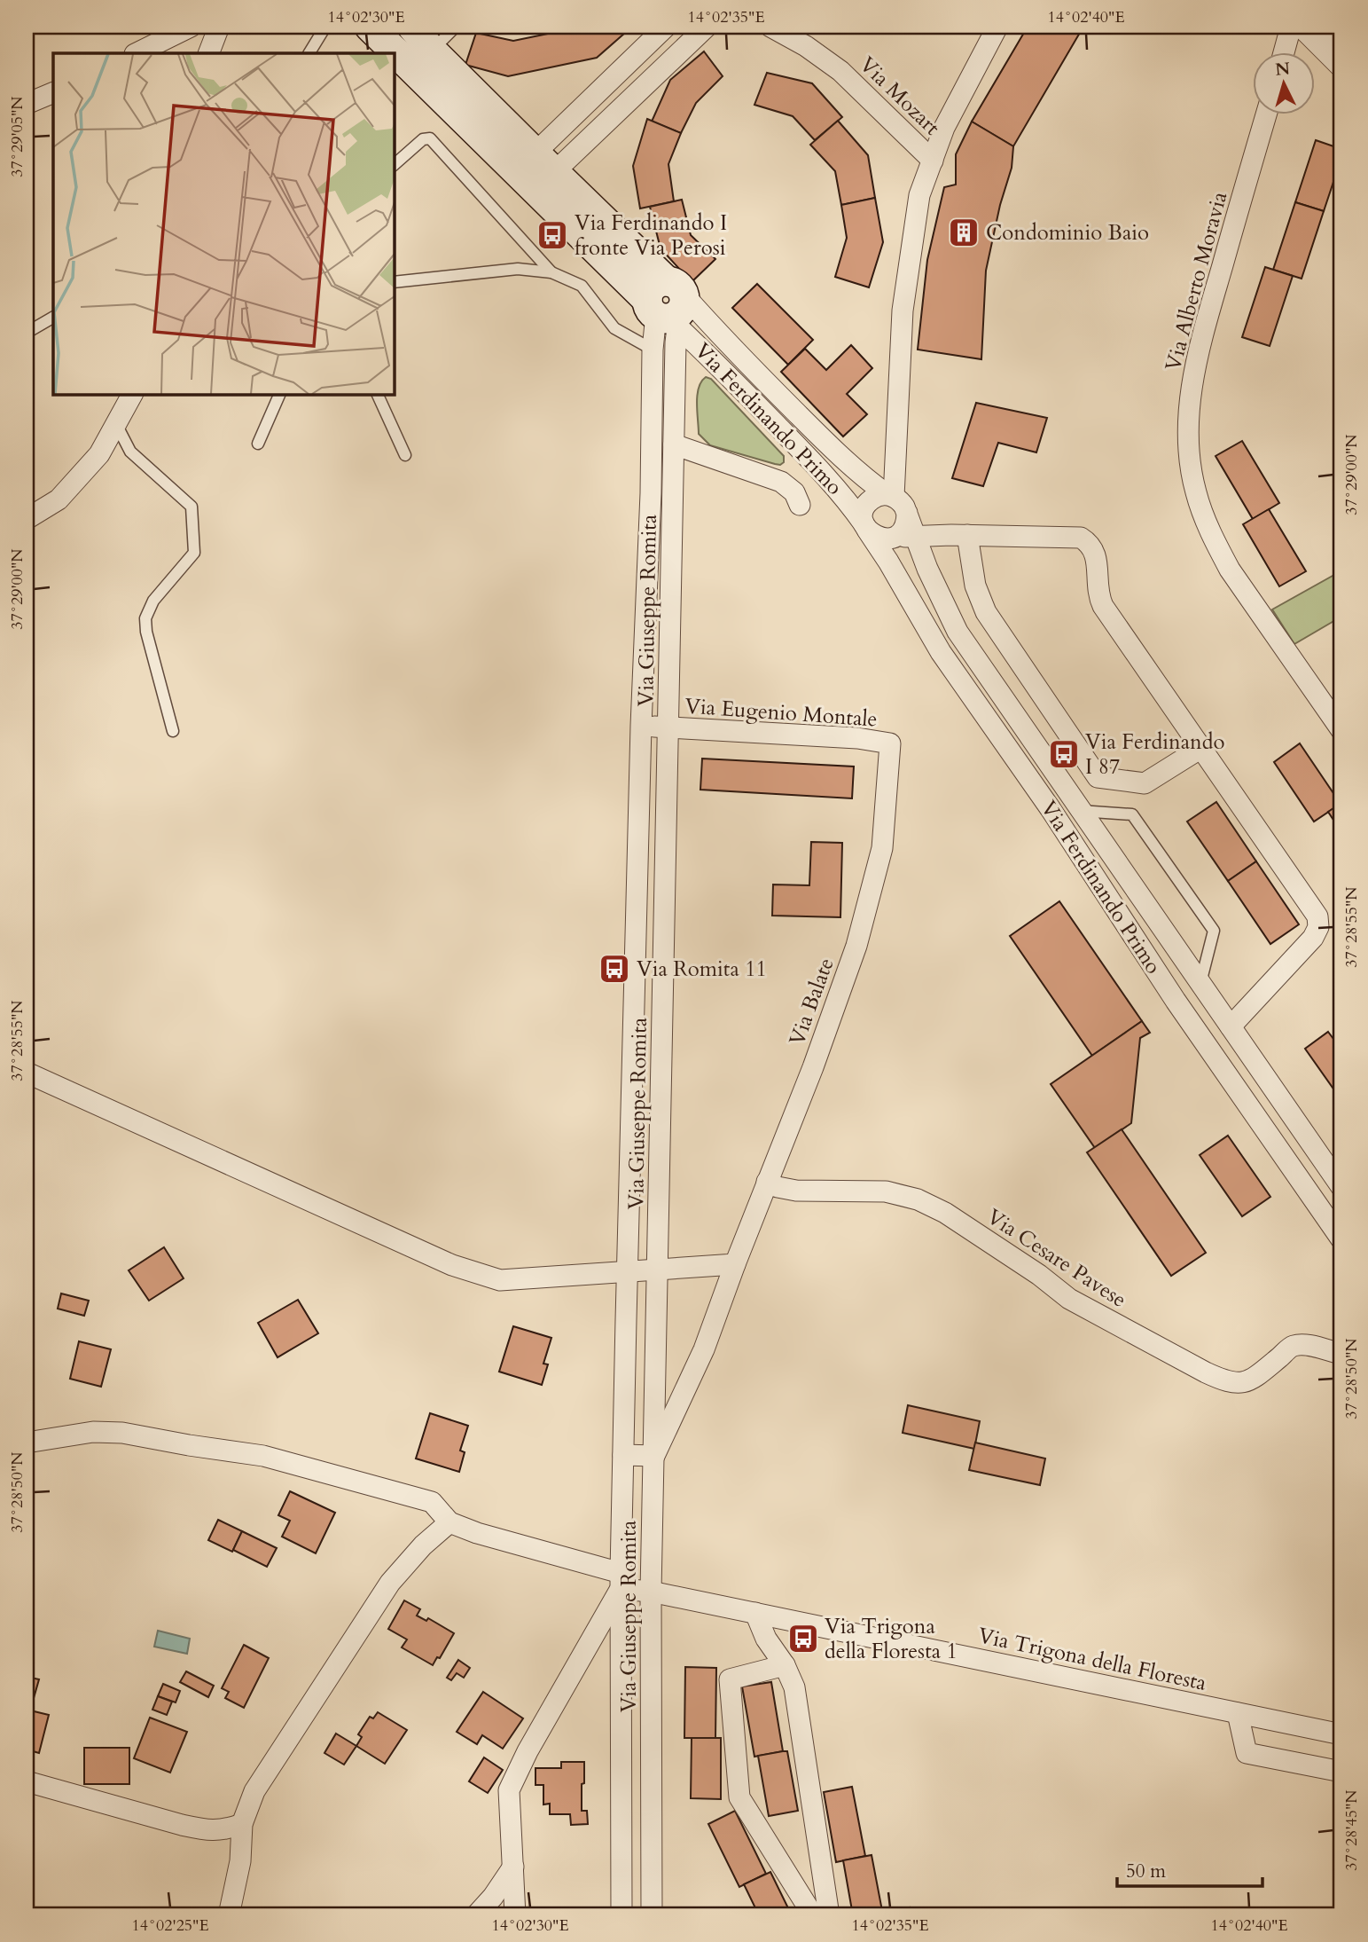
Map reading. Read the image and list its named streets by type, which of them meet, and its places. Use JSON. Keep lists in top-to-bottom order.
{
  "streets": {
    "street": [
      "Via Mozart",
      "Via Alberto Moravia",
      "Via Ferdinando Primo",
      "Via Giuseppe Romita",
      "Via Eugenio Montale",
      "Via Balate",
      "Via Cesare Pavese",
      "Via Trigona della Floresta"
    ]
  },
  "crossings": [
    ["Via Ferdinando Primo", "Via Giuseppe Romita"],
    ["Via Giuseppe Romita", "Via Eugenio Montale"],
    ["Via Giuseppe Romita", "Via Balate"],
    ["Via Giuseppe Romita", "Via Trigona della Floresta"],
    ["Via Eugenio Montale", "Via Balate"],
    ["Via Balate", "Via Cesare Pavese"]
  ],
  "places": {
    "building": ["Condominio Baio"],
    "bus stop": [
      "Via Ferdinando I fronte Via Perosi",
      "Via Ferdinando I 87",
      "Via Romita 11",
      "Via Trigona della Floresta 1"
    ]
  },
  "scale_bar": "50 m",
  "north": "top",
  "coordinates": [
    "14°02'30\"E",
    "14°02'35\"E",
    "14°02'40\"E",
    "37°29'05\"N",
    "37°29'00\"N",
    "37°28'55\"N",
    "37°28'50\"N",
    "37°28'45\"N",
    "14°02'25\"E"
  ]
}
